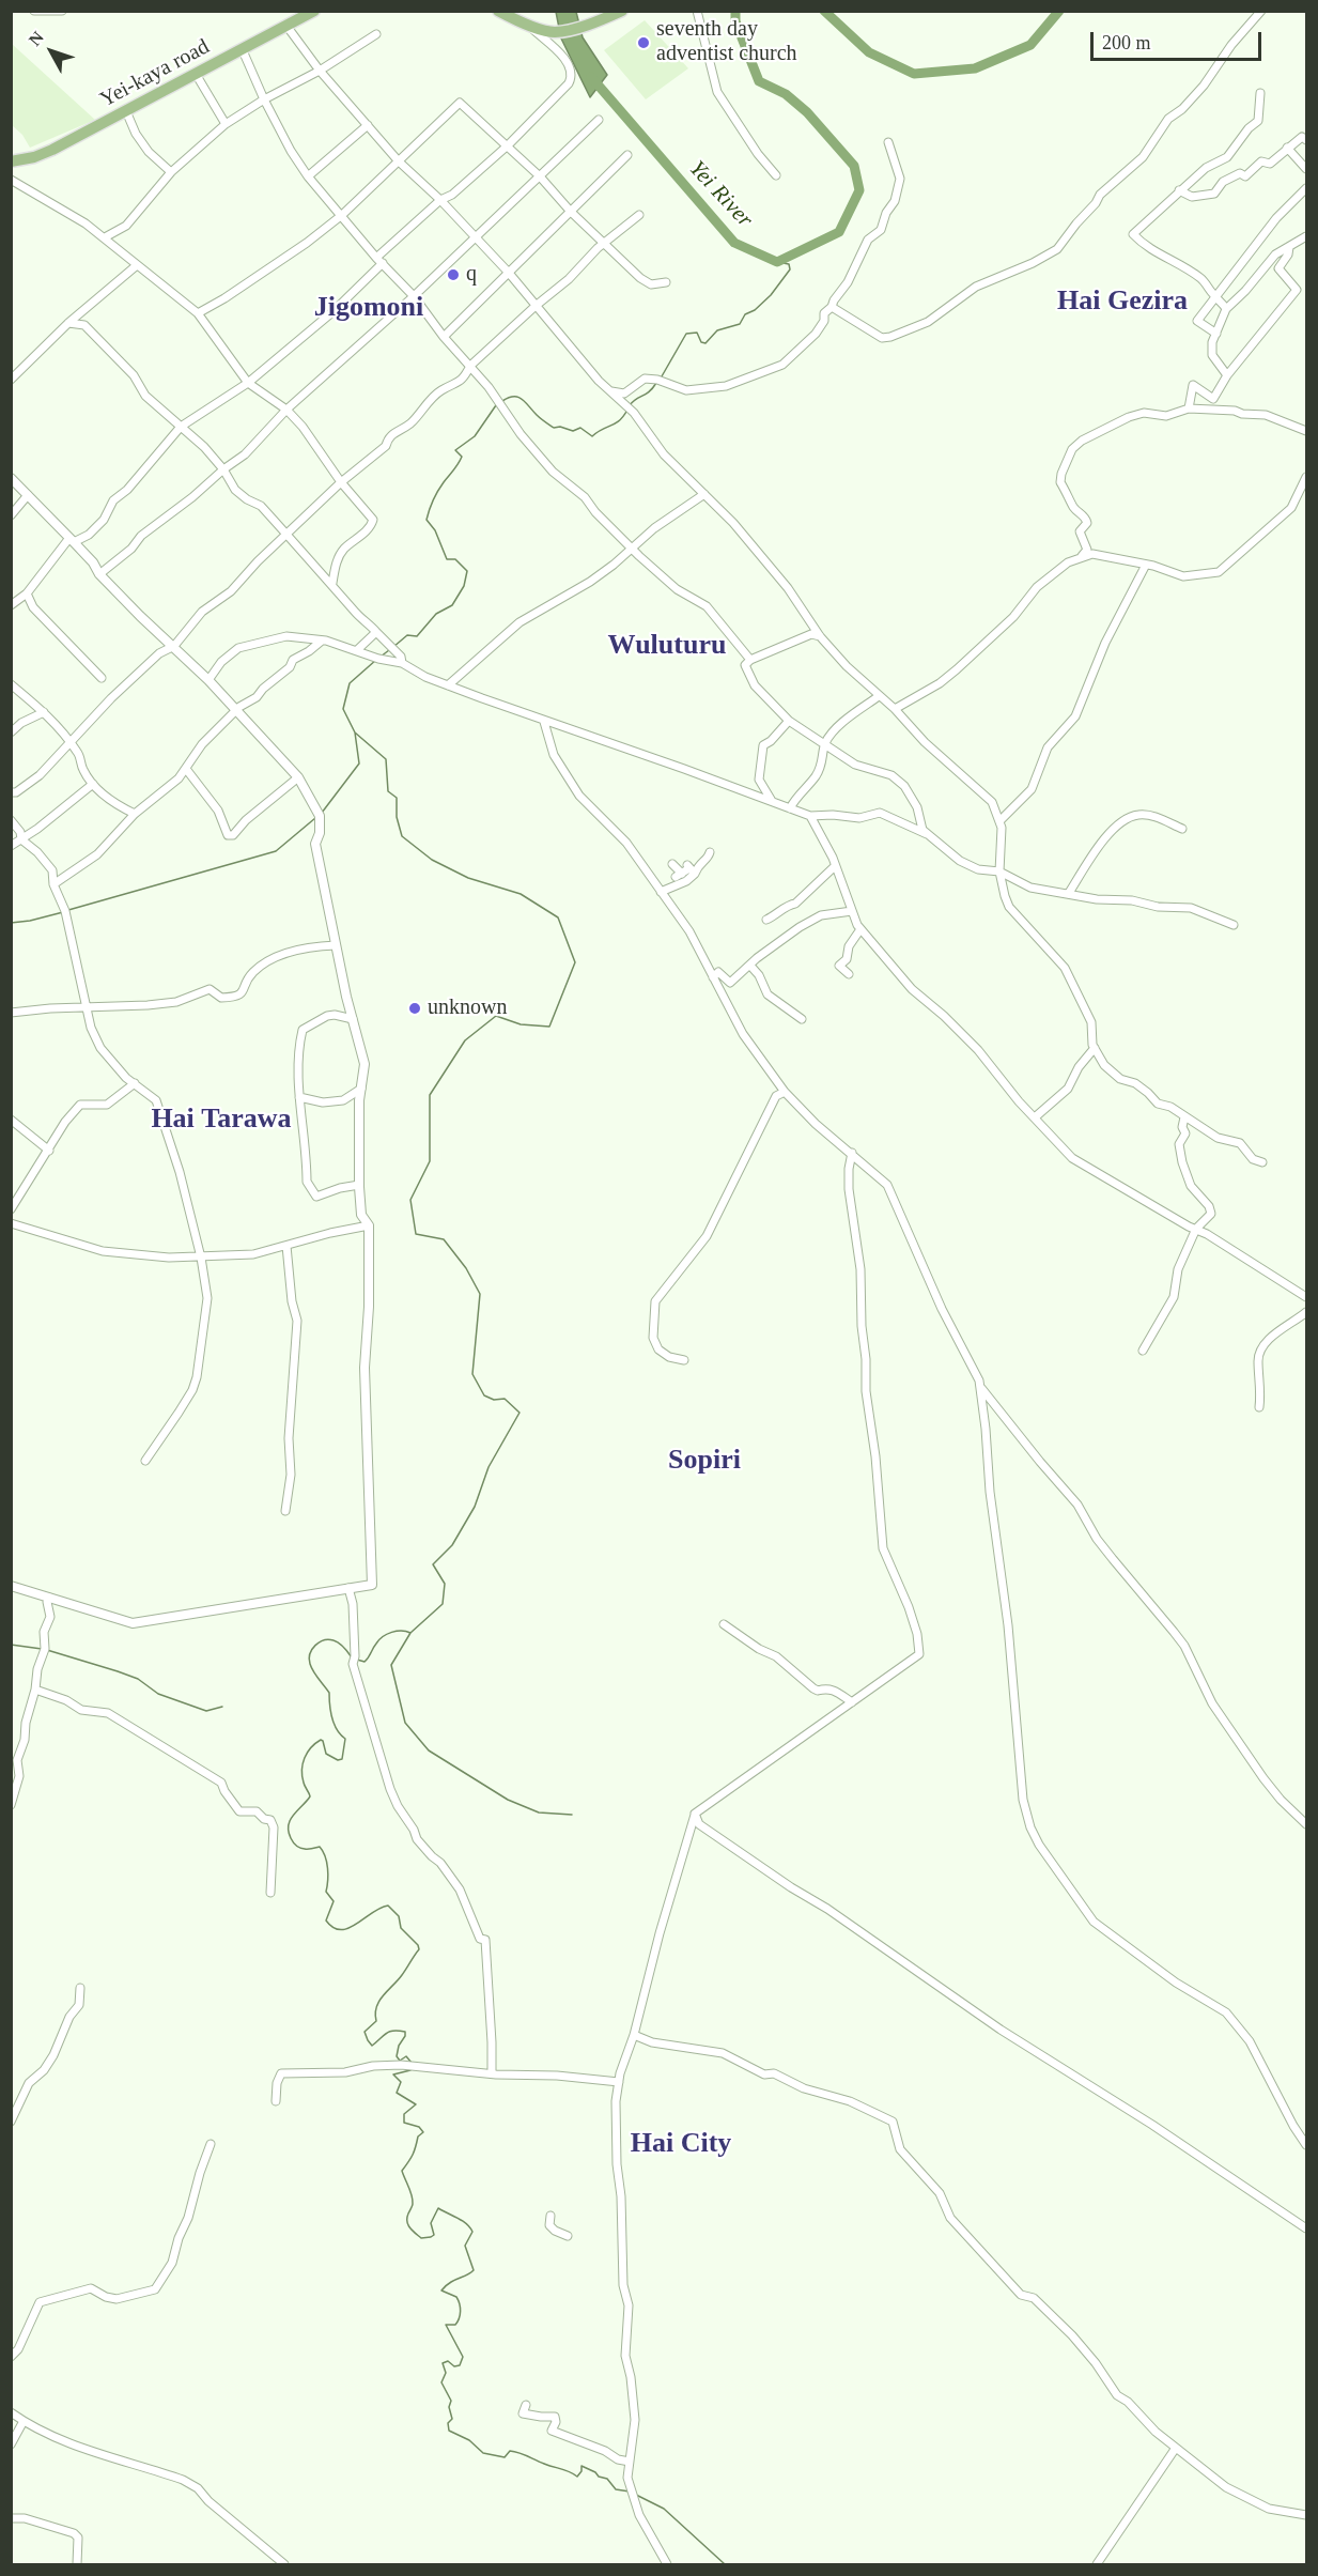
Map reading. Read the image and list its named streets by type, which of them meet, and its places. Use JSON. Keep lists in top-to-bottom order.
{
  "streets": {
    "main road": ["Yei-kaya road"]
  },
  "districts": [
    "Hai Gezira",
    "Jigomoni",
    "Wuluturu",
    "Hai Tarawa",
    "Sopiri",
    "Hai City"
  ],
  "water": ["Yei River"],
  "places": ["seventh day adventist church", "q", "unknown"],
  "scale_bar": "200 m",
  "north": "top left"
}
